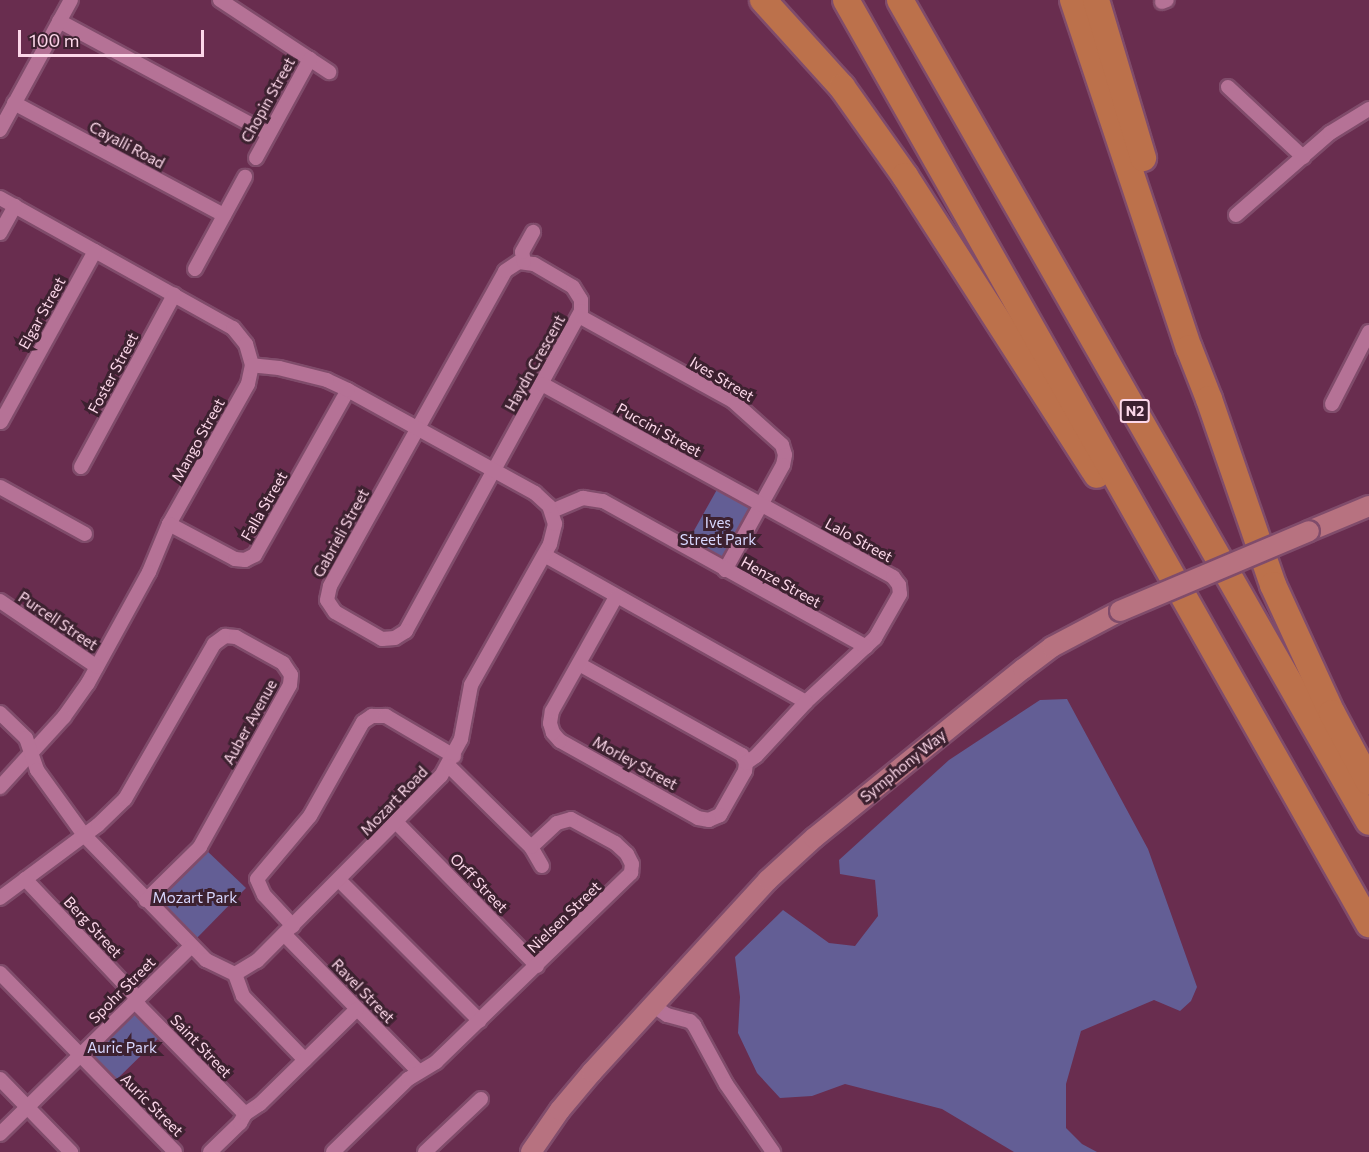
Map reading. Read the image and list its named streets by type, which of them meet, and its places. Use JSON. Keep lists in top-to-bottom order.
{
  "streets": {
    "highway": ["N2"],
    "main road": ["Symphony Way"],
    "street": [
      "Chopin Street",
      "Cayalli Road",
      "Elgar Street",
      "Haydn Crescent",
      "Foster Street",
      "Ives Street",
      "Puccini Street",
      "Mango Street",
      "Falla Street",
      "Gabrieli Street",
      "Lalo Street",
      "Henze Street",
      "Purcell Street",
      "Auber Avenue",
      "Morley Street",
      "Mozart Road",
      "Orff Street",
      "Nielsen Street",
      "Berg Street",
      "Spohr Street",
      "Ravel Street",
      "Saint Street",
      "Auric Street"
    ]
  },
  "crossings": [
    ["Haydn Crescent", "Ives Street"],
    ["Haydn Crescent", "Puccini Street"],
    ["Haydn Crescent", "Gabrieli Street"],
    ["Ives Street", "Puccini Street"],
    ["Ives Street", "Lalo Street"],
    ["Ives Street", "Henze Street"],
    ["Puccini Street", "Lalo Street"],
    ["Mango Street", "Falla Street"],
    ["Mango Street", "Purcell Street"],
    ["Lalo Street", "Henze Street"],
    ["Lalo Street", "Morley Street"],
    ["Henze Street", "Mozart Road"],
    ["Mozart Road", "Orff Street"],
    ["Mozart Road", "Ravel Street"],
    ["Orff Street", "Nielsen Street"],
    ["Berg Street", "Spohr Street"],
    ["Berg Street", "Saint Street"],
    ["Spohr Street", "Saint Street"],
    ["Spohr Street", "Auric Street"]
  ],
  "parks": ["Ives Street Park", "Mozart Park", "Auric Park"],
  "scale_bar": "100 m"
}
